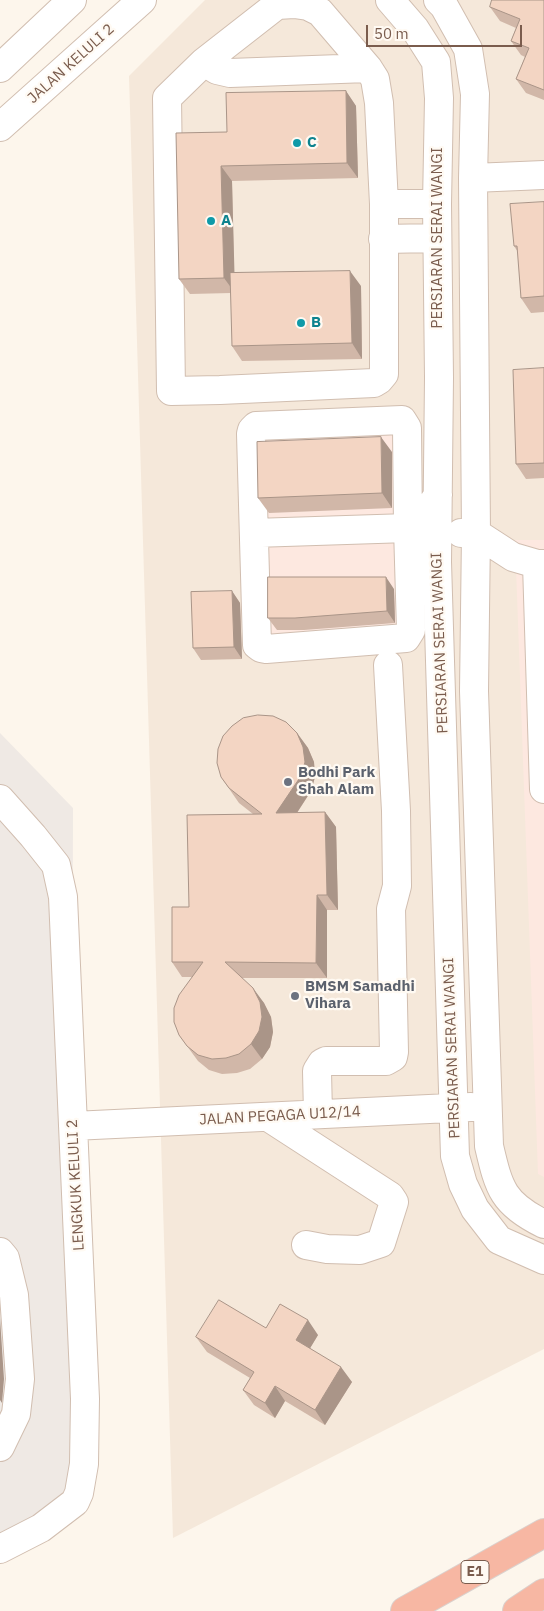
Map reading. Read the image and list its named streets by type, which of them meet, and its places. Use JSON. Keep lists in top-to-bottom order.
{
  "streets": {
    "highway": ["E1"],
    "street": [
      "JALAN KELULI 2",
      "PERSIARAN SERAI WANGI",
      "JALAN PEGAGA U12/14",
      "LENGKUK KELULI 2"
    ]
  },
  "crossings": [
    ["PERSIARAN SERAI WANGI", "JALAN PEGAGA U12/14"],
    ["JALAN PEGAGA U12/14", "LENGKUK KELULI 2"]
  ],
  "places": [
    "C",
    "A",
    "B",
    "Bodhi Park Shah Alam",
    "BMSM Samadhi Vihara"
  ],
  "scale_bar": "50 m"
}
